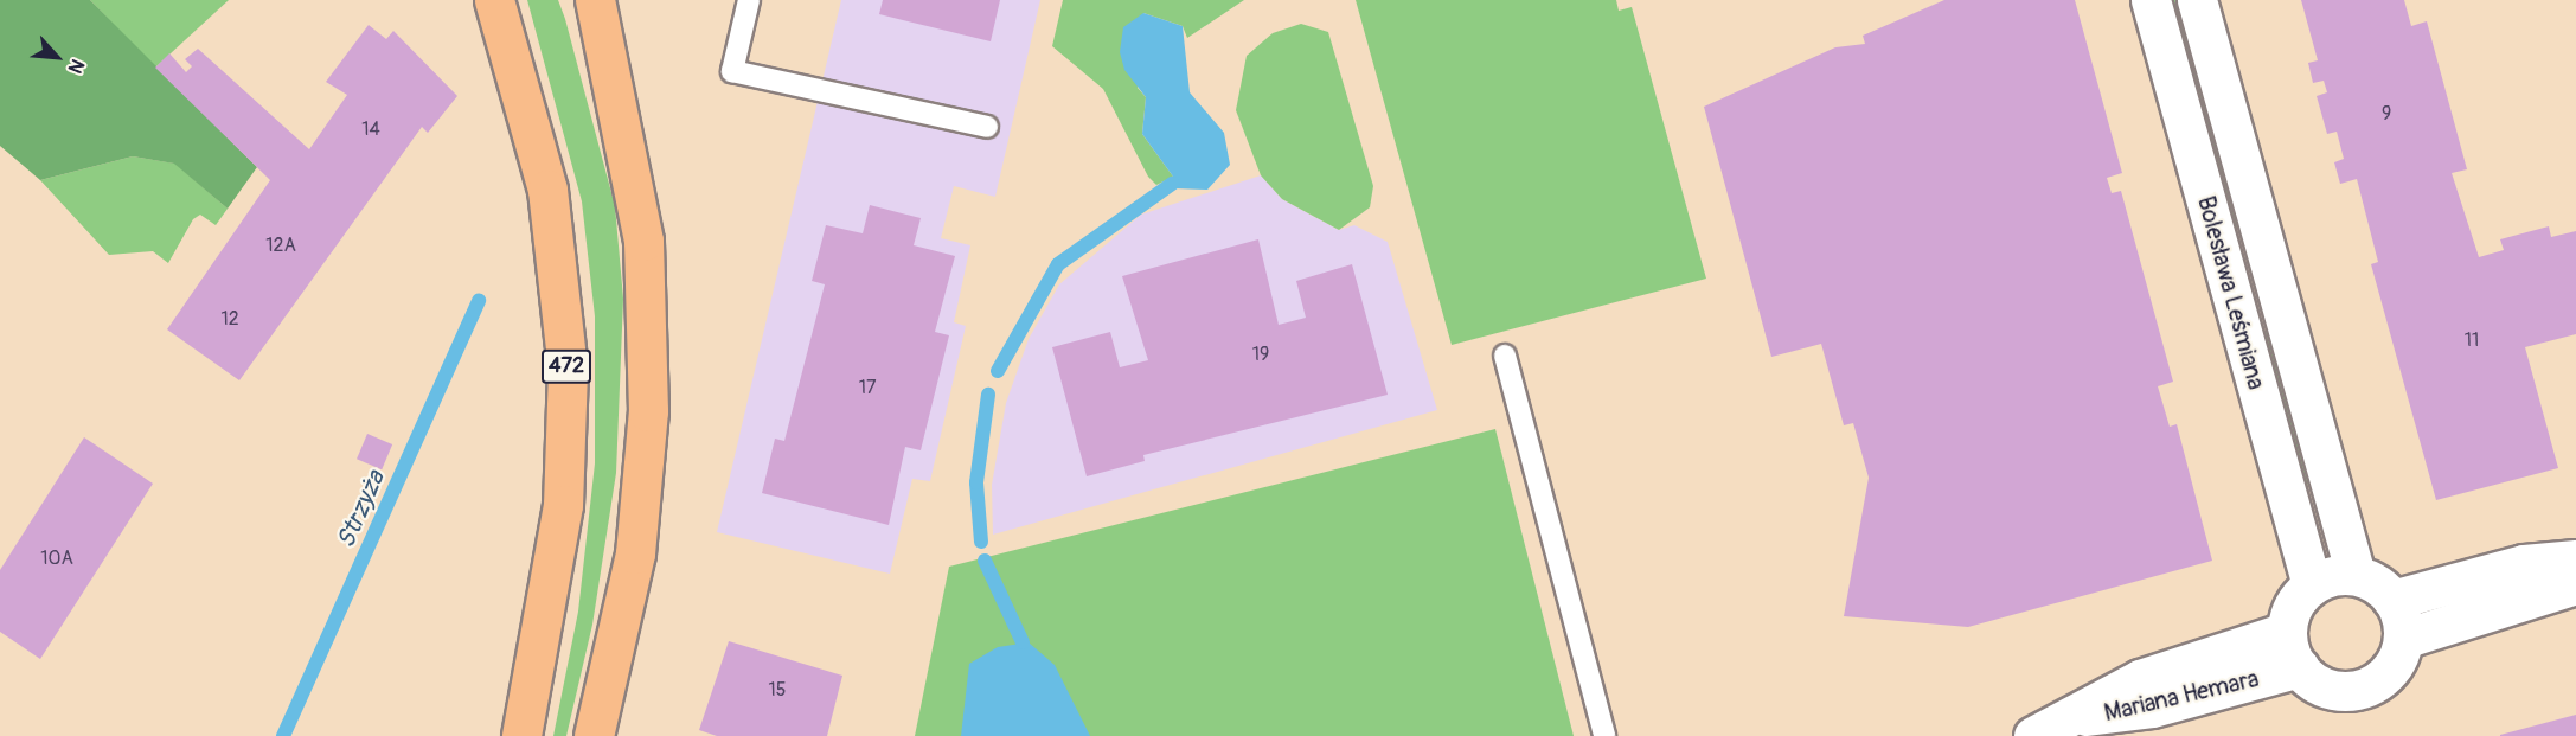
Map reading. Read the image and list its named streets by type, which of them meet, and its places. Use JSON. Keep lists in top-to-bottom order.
{
  "streets": {
    "main road": ["472"],
    "street": ["Bolesława Leśmiana", "Mariana Hemara"]
  },
  "crossings": [
    ["Bolesława Leśmiana", "Mariana Hemara"]
  ],
  "water": ["Strzyża"],
  "house_numbers": [
    "9",
    "14",
    "12A",
    "12",
    "11",
    "19",
    "17",
    "10A",
    "15"
  ],
  "north": "bottom right"
}
